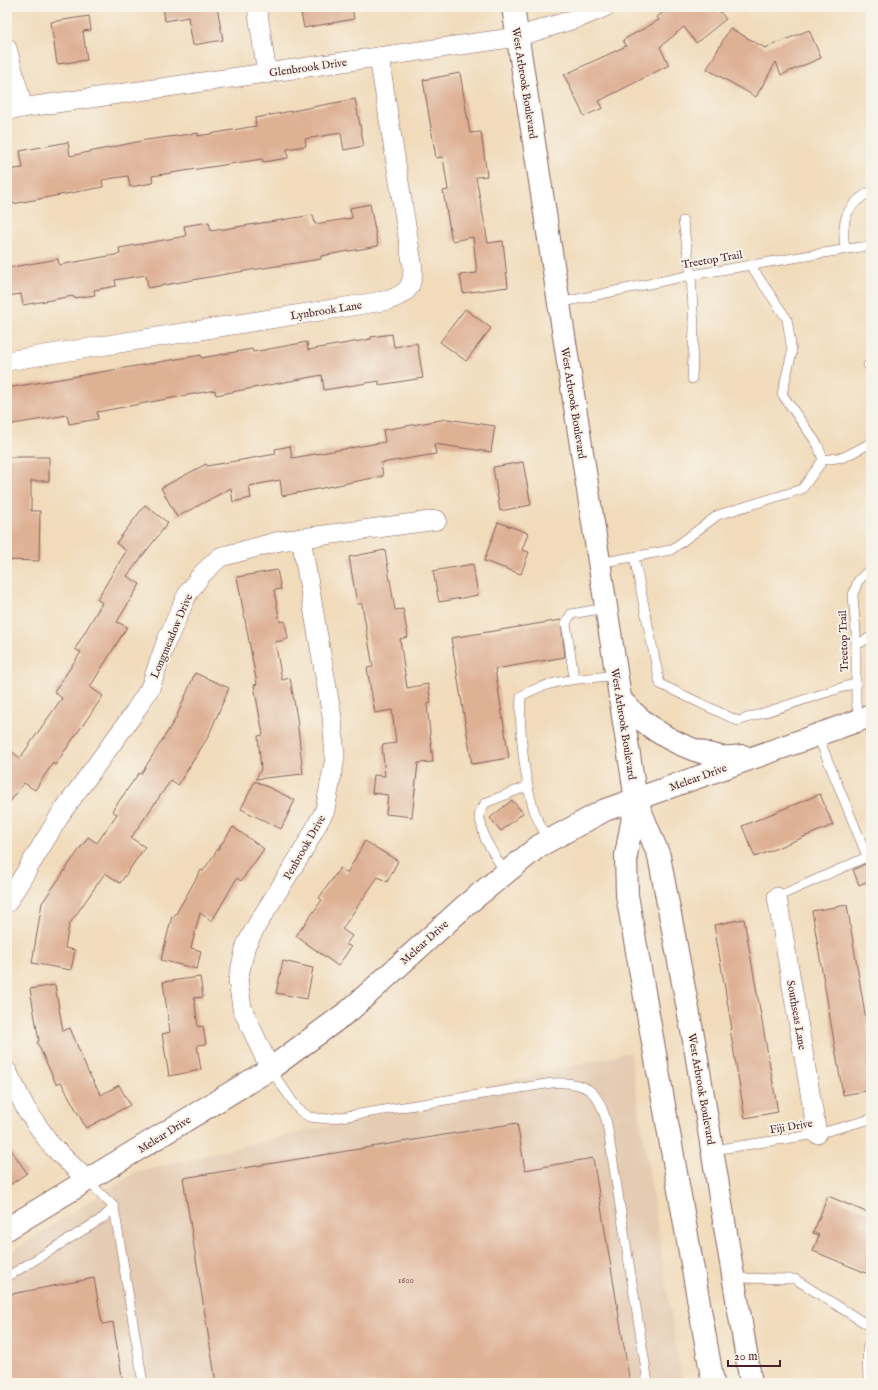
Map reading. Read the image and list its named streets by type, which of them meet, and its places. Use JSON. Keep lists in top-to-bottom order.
{
  "streets": {
    "street": [
      "Glenbrook Drive",
      "West Arbrook Boulevard",
      "Lynbrook Lane",
      "Longmeadow Drive",
      "Melear Drive",
      "Penbrook Drive",
      "Southseas Lane"
    ],
    "lane": ["Treetop Trail", "Fiji Drive"]
  },
  "crossings": [
    ["Glenbrook Drive", "West Arbrook Boulevard"],
    ["Glenbrook Drive", "Lynbrook Lane"],
    ["West Arbrook Boulevard", "Treetop Trail"],
    ["West Arbrook Boulevard", "Melear Drive"],
    ["West Arbrook Boulevard", "Fiji Drive"],
    ["Treetop Trail", "Melear Drive"],
    ["Longmeadow Drive", "Penbrook Drive"],
    ["Melear Drive", "Penbrook Drive"],
    ["Southseas Lane", "Fiji Drive"]
  ],
  "house_numbers": ["1600"],
  "scale_bar": "20 m"
}
